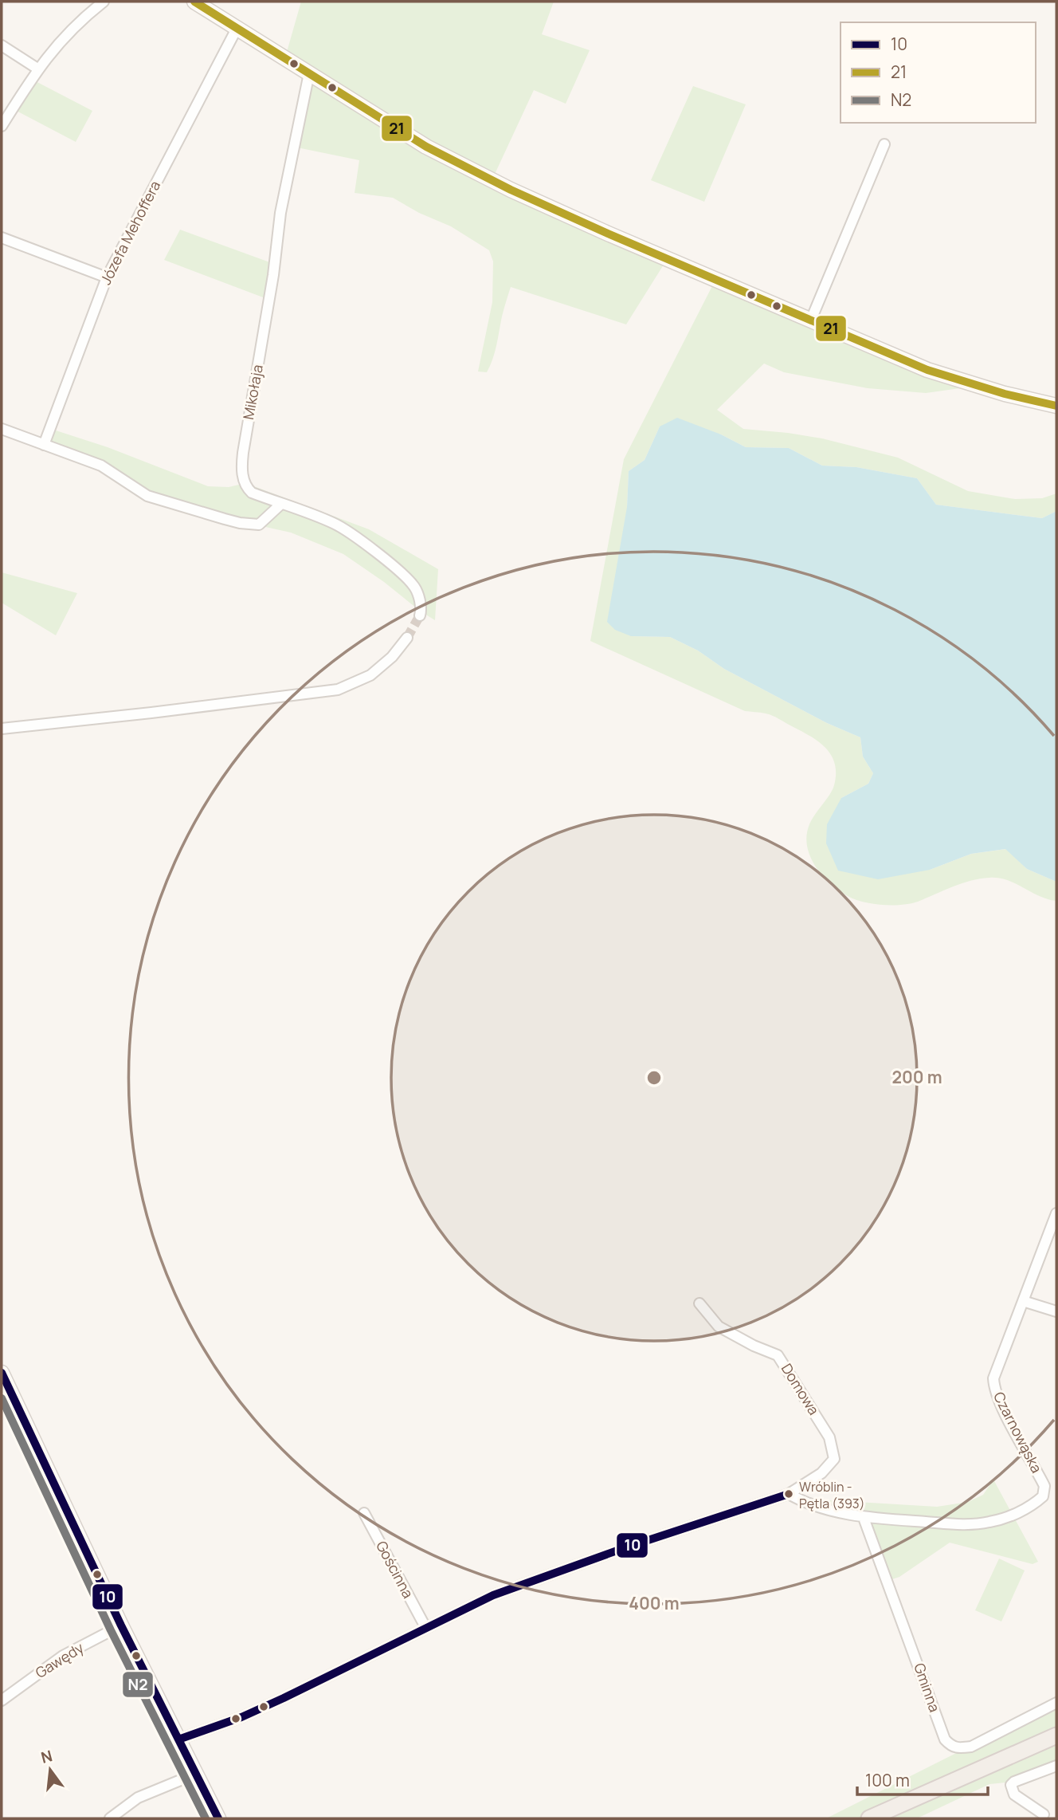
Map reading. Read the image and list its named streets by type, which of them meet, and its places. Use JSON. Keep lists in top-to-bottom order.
{
  "streets": {
    "street": [
      "Józefa Mehoffera",
      "Mikołaja",
      "Domowa",
      "Czarnowąska",
      "Gościnna",
      "Gawędy",
      "Gminna"
    ]
  },
  "crossings": [
    ["Domowa", "Czarnowąska"],
    ["Czarnowąska", "Gminna"]
  ],
  "places": ["Wróblin - Pętla (393)"],
  "lines": ["transit line 21", "transit line 10", "transit line N2"],
  "legend": ["10", "21", "N2"],
  "scale_bar": "100 m",
  "north": "top",
  "rings": ["200 m", "400 m"]
}
